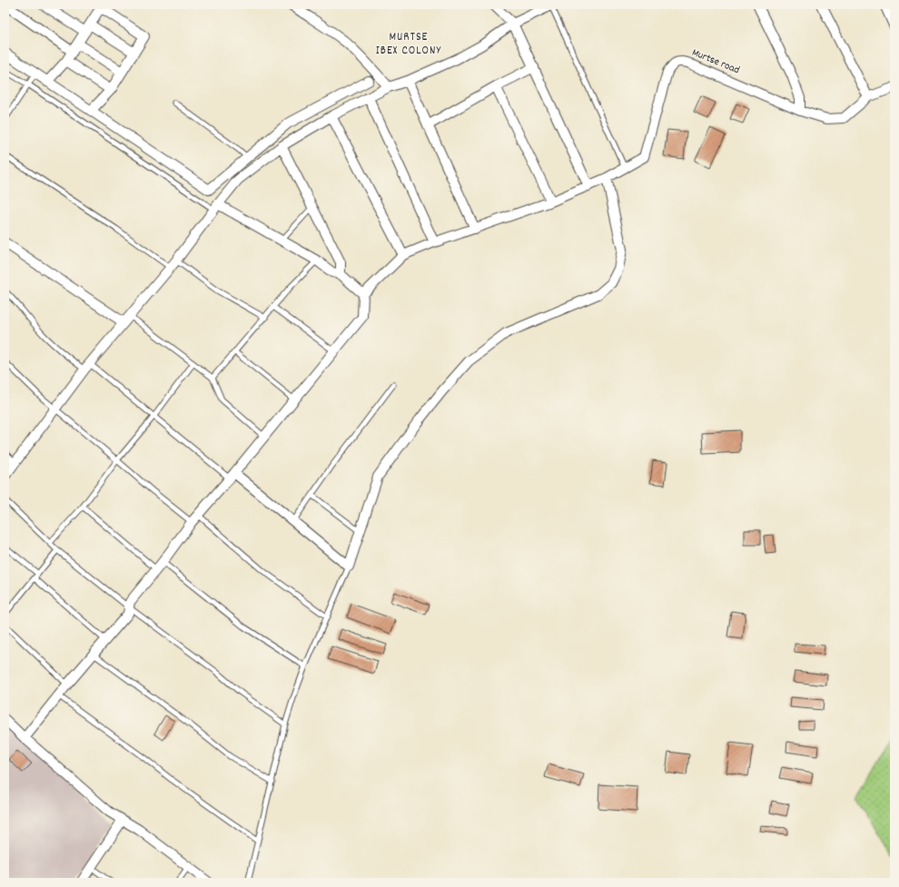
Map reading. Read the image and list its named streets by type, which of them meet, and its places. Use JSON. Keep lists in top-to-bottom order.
{
  "streets": {
    "street": ["Murtse road"]
  },
  "districts": ["MURTSE IBEX COLONY"]
}
